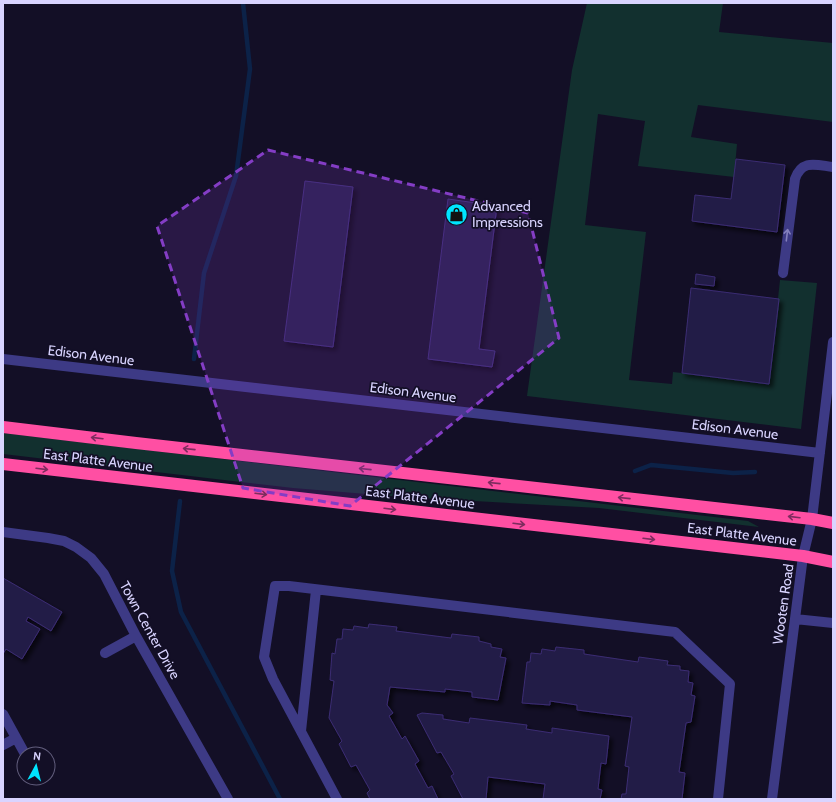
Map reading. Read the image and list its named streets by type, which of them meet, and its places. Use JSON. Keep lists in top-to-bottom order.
{
  "streets": {
    "highway": ["East Platte Avenue"],
    "street": ["Edison Avenue", "Wooten Road", "Town Center Drive"]
  },
  "crossings": [
    ["Edison Avenue", "Wooten Road"],
    ["East Platte Avenue", "Wooten Road"]
  ],
  "places": {
    "shop": ["Advanced Impressions"]
  },
  "north": "top"
}
